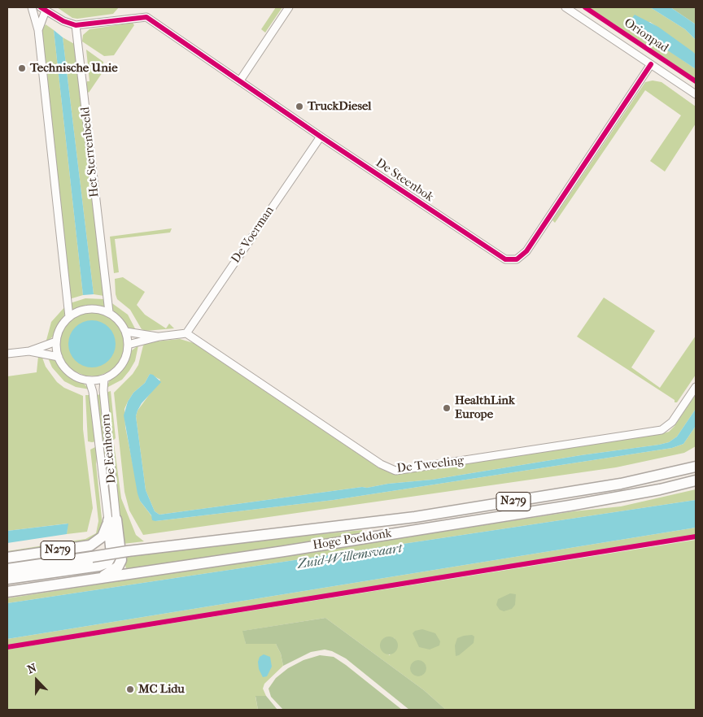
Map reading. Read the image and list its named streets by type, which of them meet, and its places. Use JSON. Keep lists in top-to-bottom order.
{
  "streets": {
    "highway": ["N279", "Hoge Poeldonk"],
    "street": [
      "Het Sterrenbeeld",
      "De Steenbok",
      "De Voerman",
      "De Eenhoorn",
      "De Tweeling"
    ],
    "cycle path": ["Orionpad"]
  },
  "crossings": [
    ["Het Sterrenbeeld", "De Steenbok"],
    ["Het Sterrenbeeld", "De Eenhoorn"],
    ["De Steenbok", "De Voerman"],
    ["De Voerman", "De Tweeling"],
    ["De Eenhoorn", "N279"],
    ["N279", "Hoge Poeldonk"]
  ],
  "water": ["Zuid-Willemsvaart"],
  "places": [
    "Technische Unie",
    "TruckDiesel",
    "HealthLink Europe",
    "MC Lidu"
  ],
  "north": "top"
}
